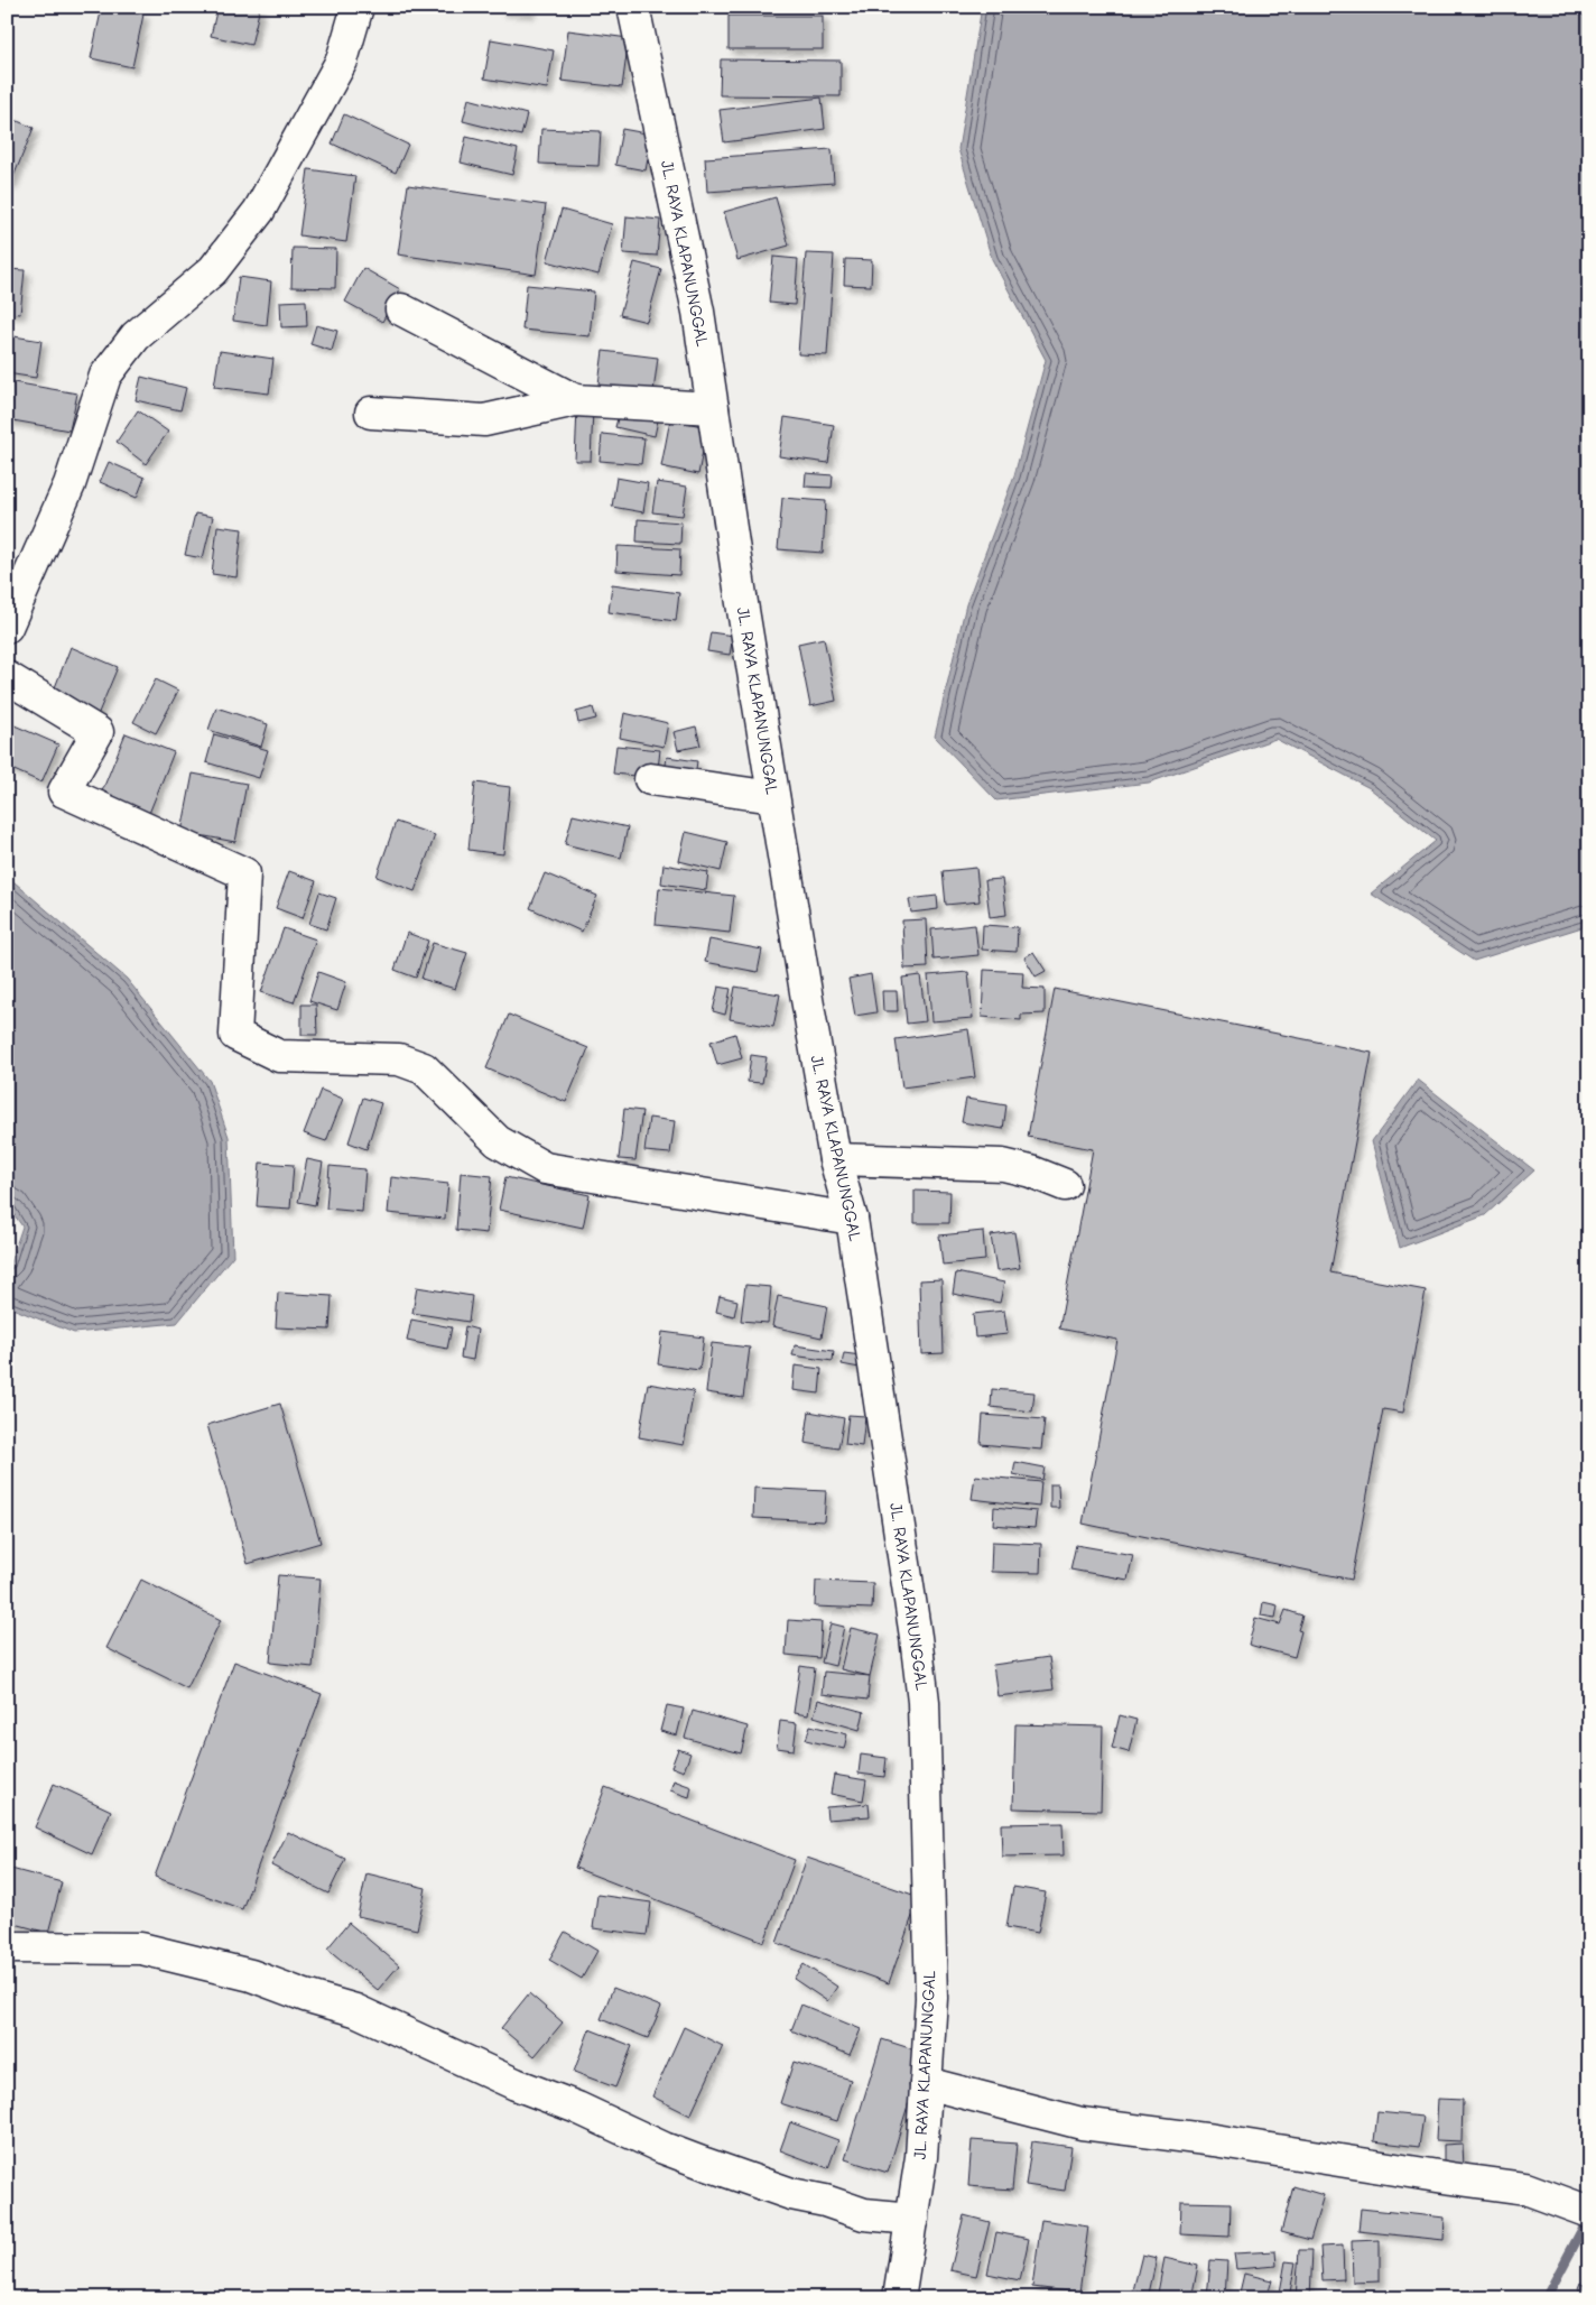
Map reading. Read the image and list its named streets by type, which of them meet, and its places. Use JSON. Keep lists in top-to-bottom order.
{
  "streets": {
    "street": ["JL. RAYA KLAPANUNGGAL"]
  }
}
